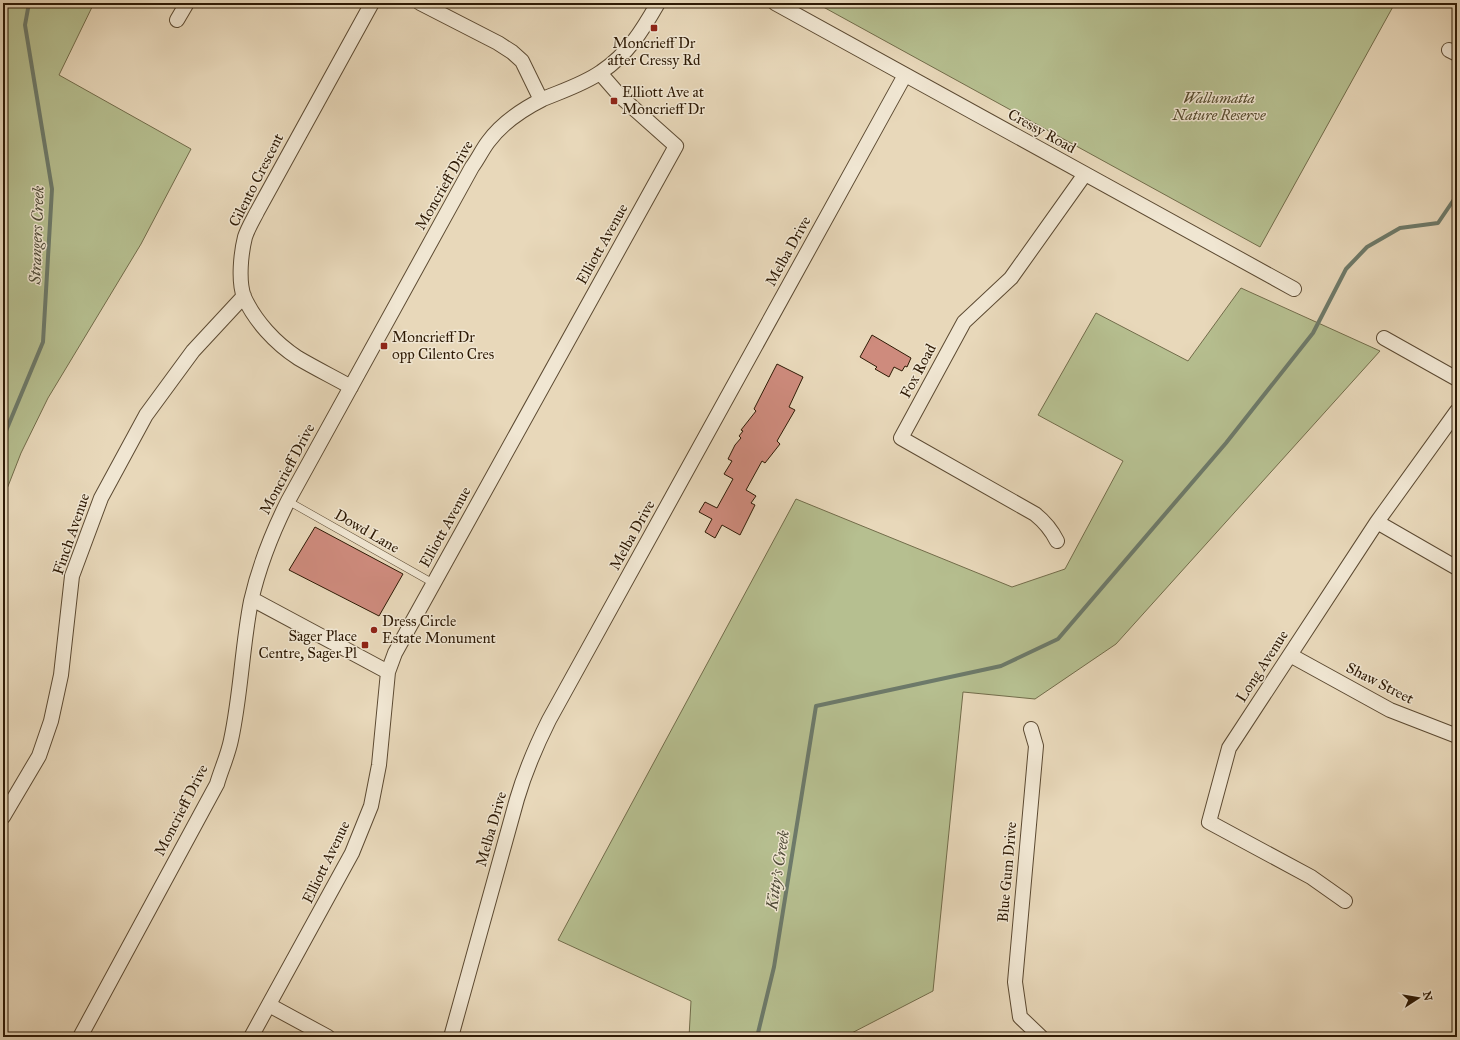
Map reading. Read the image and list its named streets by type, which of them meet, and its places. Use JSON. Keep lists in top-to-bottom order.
{
  "streets": {
    "street": [
      "Cressy Road",
      "Cilento Crescent",
      "Moncrieff Drive",
      "Elliott Avenue",
      "Melba Drive",
      "Fox Road",
      "Finch Avenue",
      "Long Avenue",
      "Shaw Street",
      "Blue Gum Drive"
    ],
    "lane": ["Dowd Lane"]
  },
  "crossings": [
    ["Cressy Road", "Melba Drive"],
    ["Cressy Road", "Fox Road"],
    ["Cilento Crescent", "Moncrieff Drive"],
    ["Cilento Crescent", "Finch Avenue"],
    ["Moncrieff Drive", "Elliott Avenue"],
    ["Moncrieff Drive", "Dowd Lane"],
    ["Elliott Avenue", "Dowd Lane"],
    ["Long Avenue", "Shaw Street"]
  ],
  "water": ["Strangers Creek", "Kitty's Creek"],
  "parks": ["Wallumatta Nature Reserve"],
  "places": {
    "transit": [
      "Moncrieff Dr after Cressy Rd",
      "Elliott Ave at Moncrieff Dr",
      "Moncrieff Dr opp Cilento Cres",
      "Sager Place Centre, Sager Pl"
    ],
    "other": ["Dress Circle Estate Monument"]
  },
  "north": "right"
}
